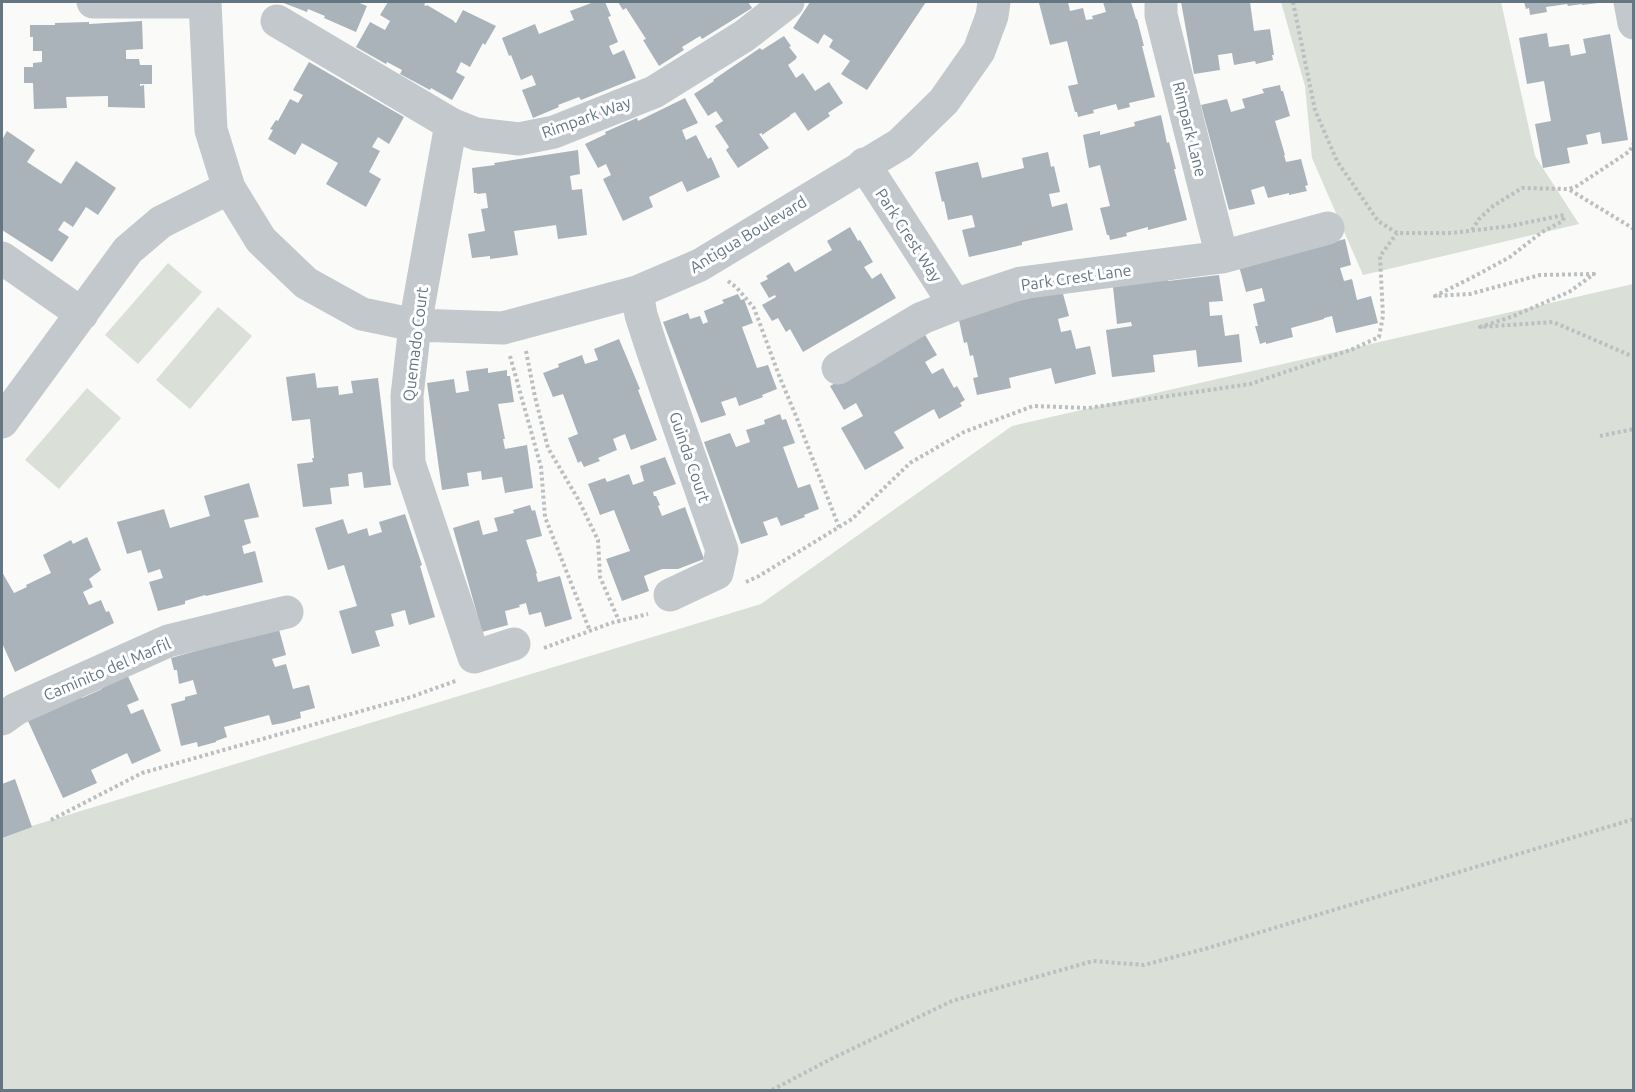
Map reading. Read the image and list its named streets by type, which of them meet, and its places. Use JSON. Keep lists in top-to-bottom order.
{
  "streets": {
    "street": [
      "Rimpark Way",
      "Rimpark Lane",
      "Antigua Boulevard",
      "Park Crest Way",
      "Park Crest Lane",
      "Quemado Court",
      "Guinda Court",
      "Caminito del Marfil"
    ]
  },
  "crossings": [
    ["Rimpark Way", "Quemado Court"],
    ["Rimpark Lane", "Park Crest Lane"],
    ["Antigua Boulevard", "Park Crest Way"],
    ["Antigua Boulevard", "Quemado Court"],
    ["Antigua Boulevard", "Guinda Court"],
    ["Park Crest Way", "Park Crest Lane"]
  ]
}
